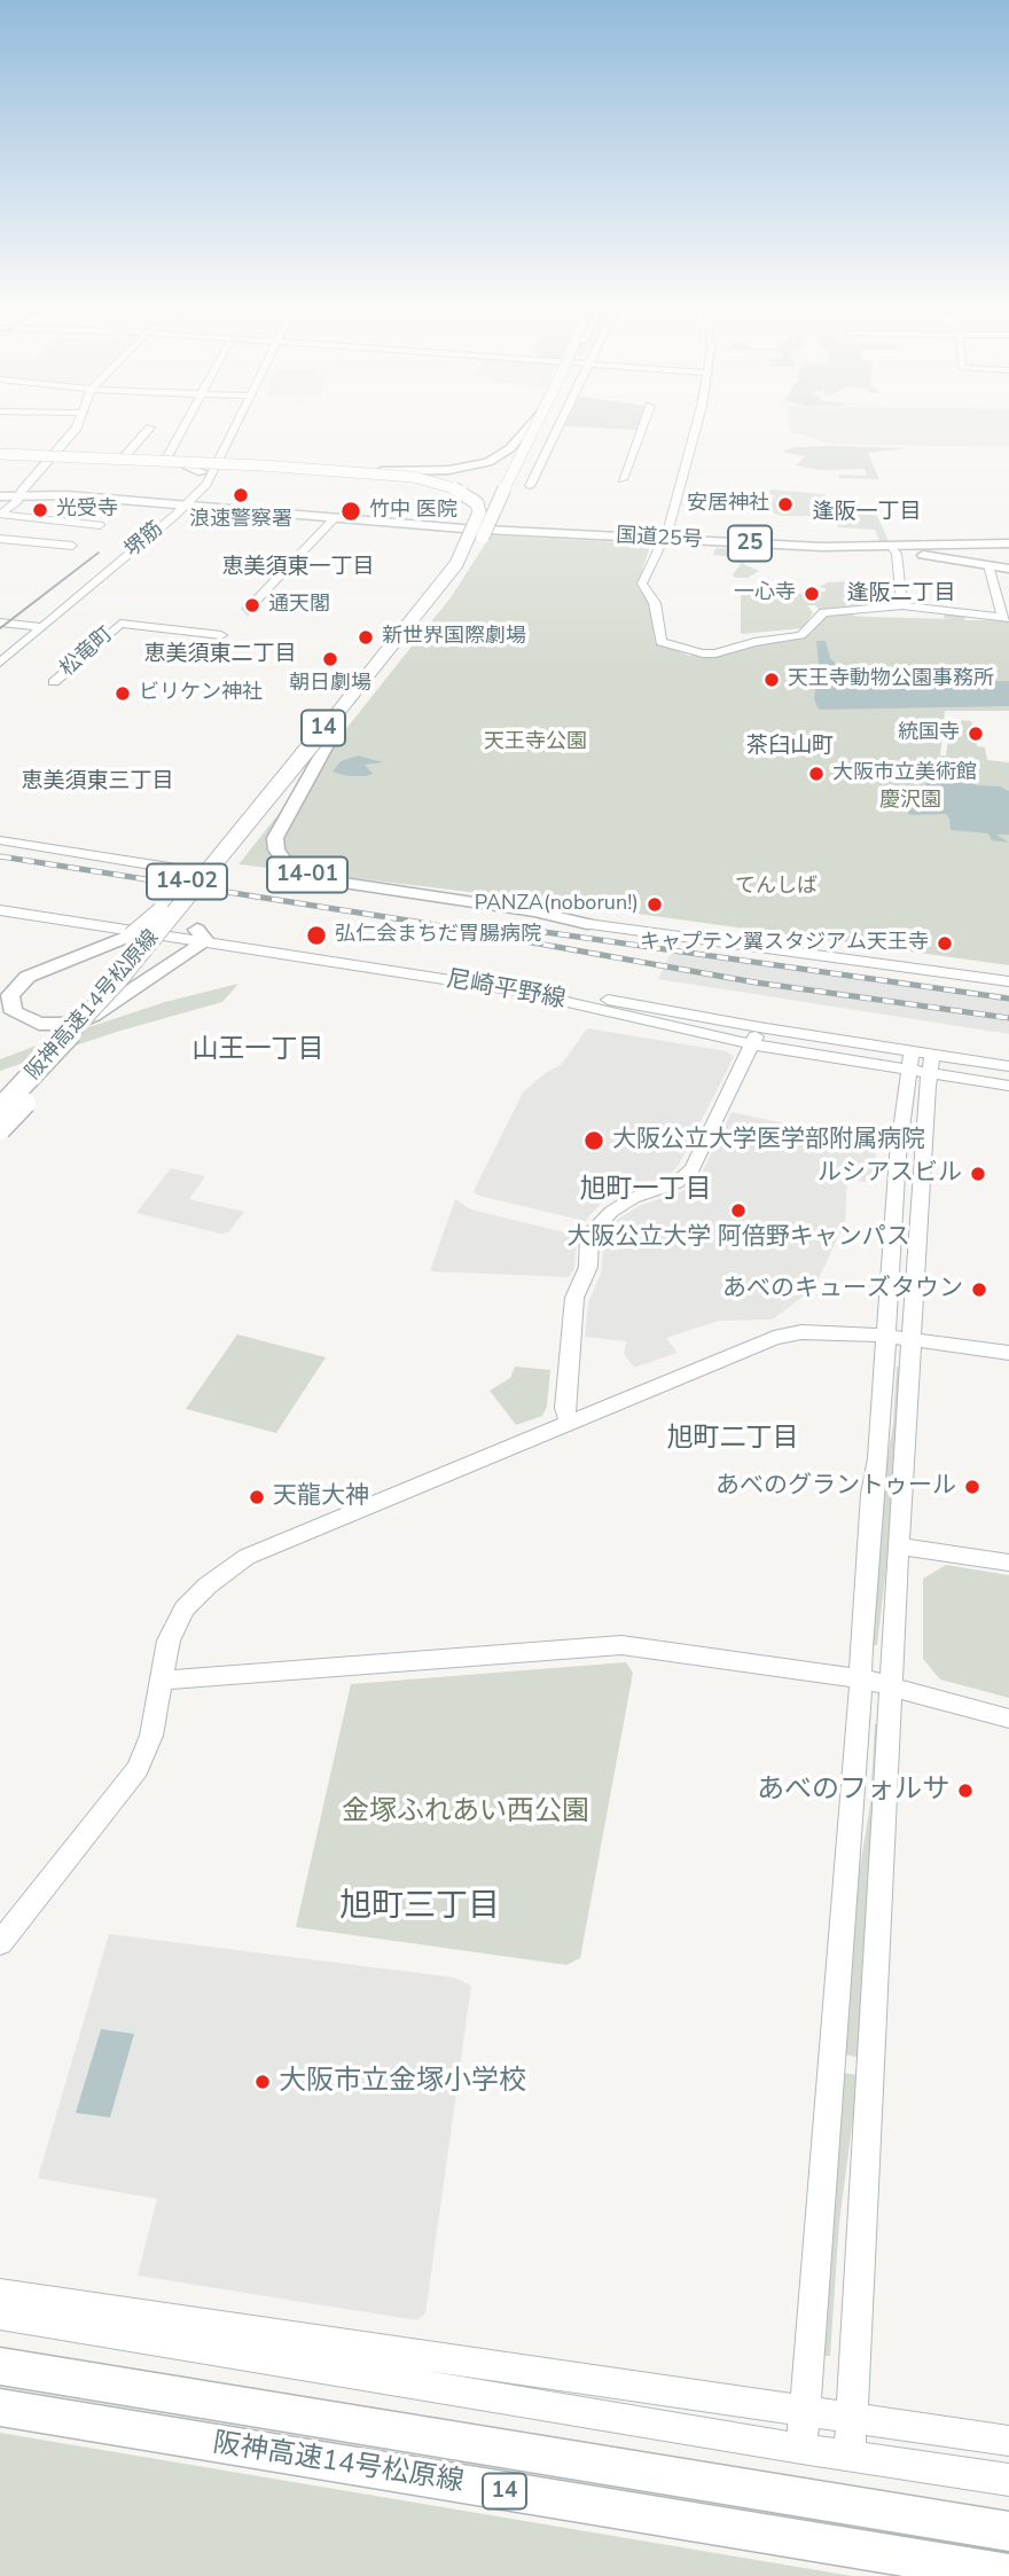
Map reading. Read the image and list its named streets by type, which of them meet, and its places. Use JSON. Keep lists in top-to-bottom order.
{
  "streets": {
    "highway": [
      "国道25号",
      "25",
      "14",
      "14-01",
      "14-02",
      "阪神高速14号松原線"
    ],
    "street": ["堺筋", "松竜町", "尼崎平野線"]
  },
  "crossings": [
    ["国道25号", "25"],
    ["堺筋", "25"],
    ["14-01", "阪神高速14号松原線"],
    ["14-02", "尼崎平野線"],
    ["14-02", "阪神高速14号松原線"]
  ],
  "districts": [
    "逢阪一丁目",
    "恵美須東一丁目",
    "逢阪二丁目",
    "恵美須東二丁目",
    "茶臼山町",
    "恵美須東三丁目",
    "山王一丁目",
    "旭町一丁目",
    "旭町二丁目",
    "旭町三丁目"
  ],
  "parks": [
    "天王寺公園",
    "慶沢園",
    "てんしば",
    "金塚ふれあい西公園"
  ],
  "places": [
    "浪速警察署",
    "安居神社",
    "光受寺",
    "竹中 医院",
    "一心寺",
    "通天閣",
    "新世界国際劇場",
    "朝日劇場",
    "天王寺動物公園事務所",
    "ビリケン神社",
    "統国寺",
    "大阪市立美術館",
    "PANZA(noborun!)",
    "弘仁会まちだ胃腸病院",
    "キャプテン翼スタジアム天王寺",
    "大阪公立大学医学部附属病院",
    "ルシアスビル",
    "大阪公立大学 阿倍野キャンパス",
    "あべのキューズタウン",
    "あべのグラントゥール",
    "天龍大神",
    "あべのフォルサ",
    "大阪市立金塚小学校"
  ]
}
